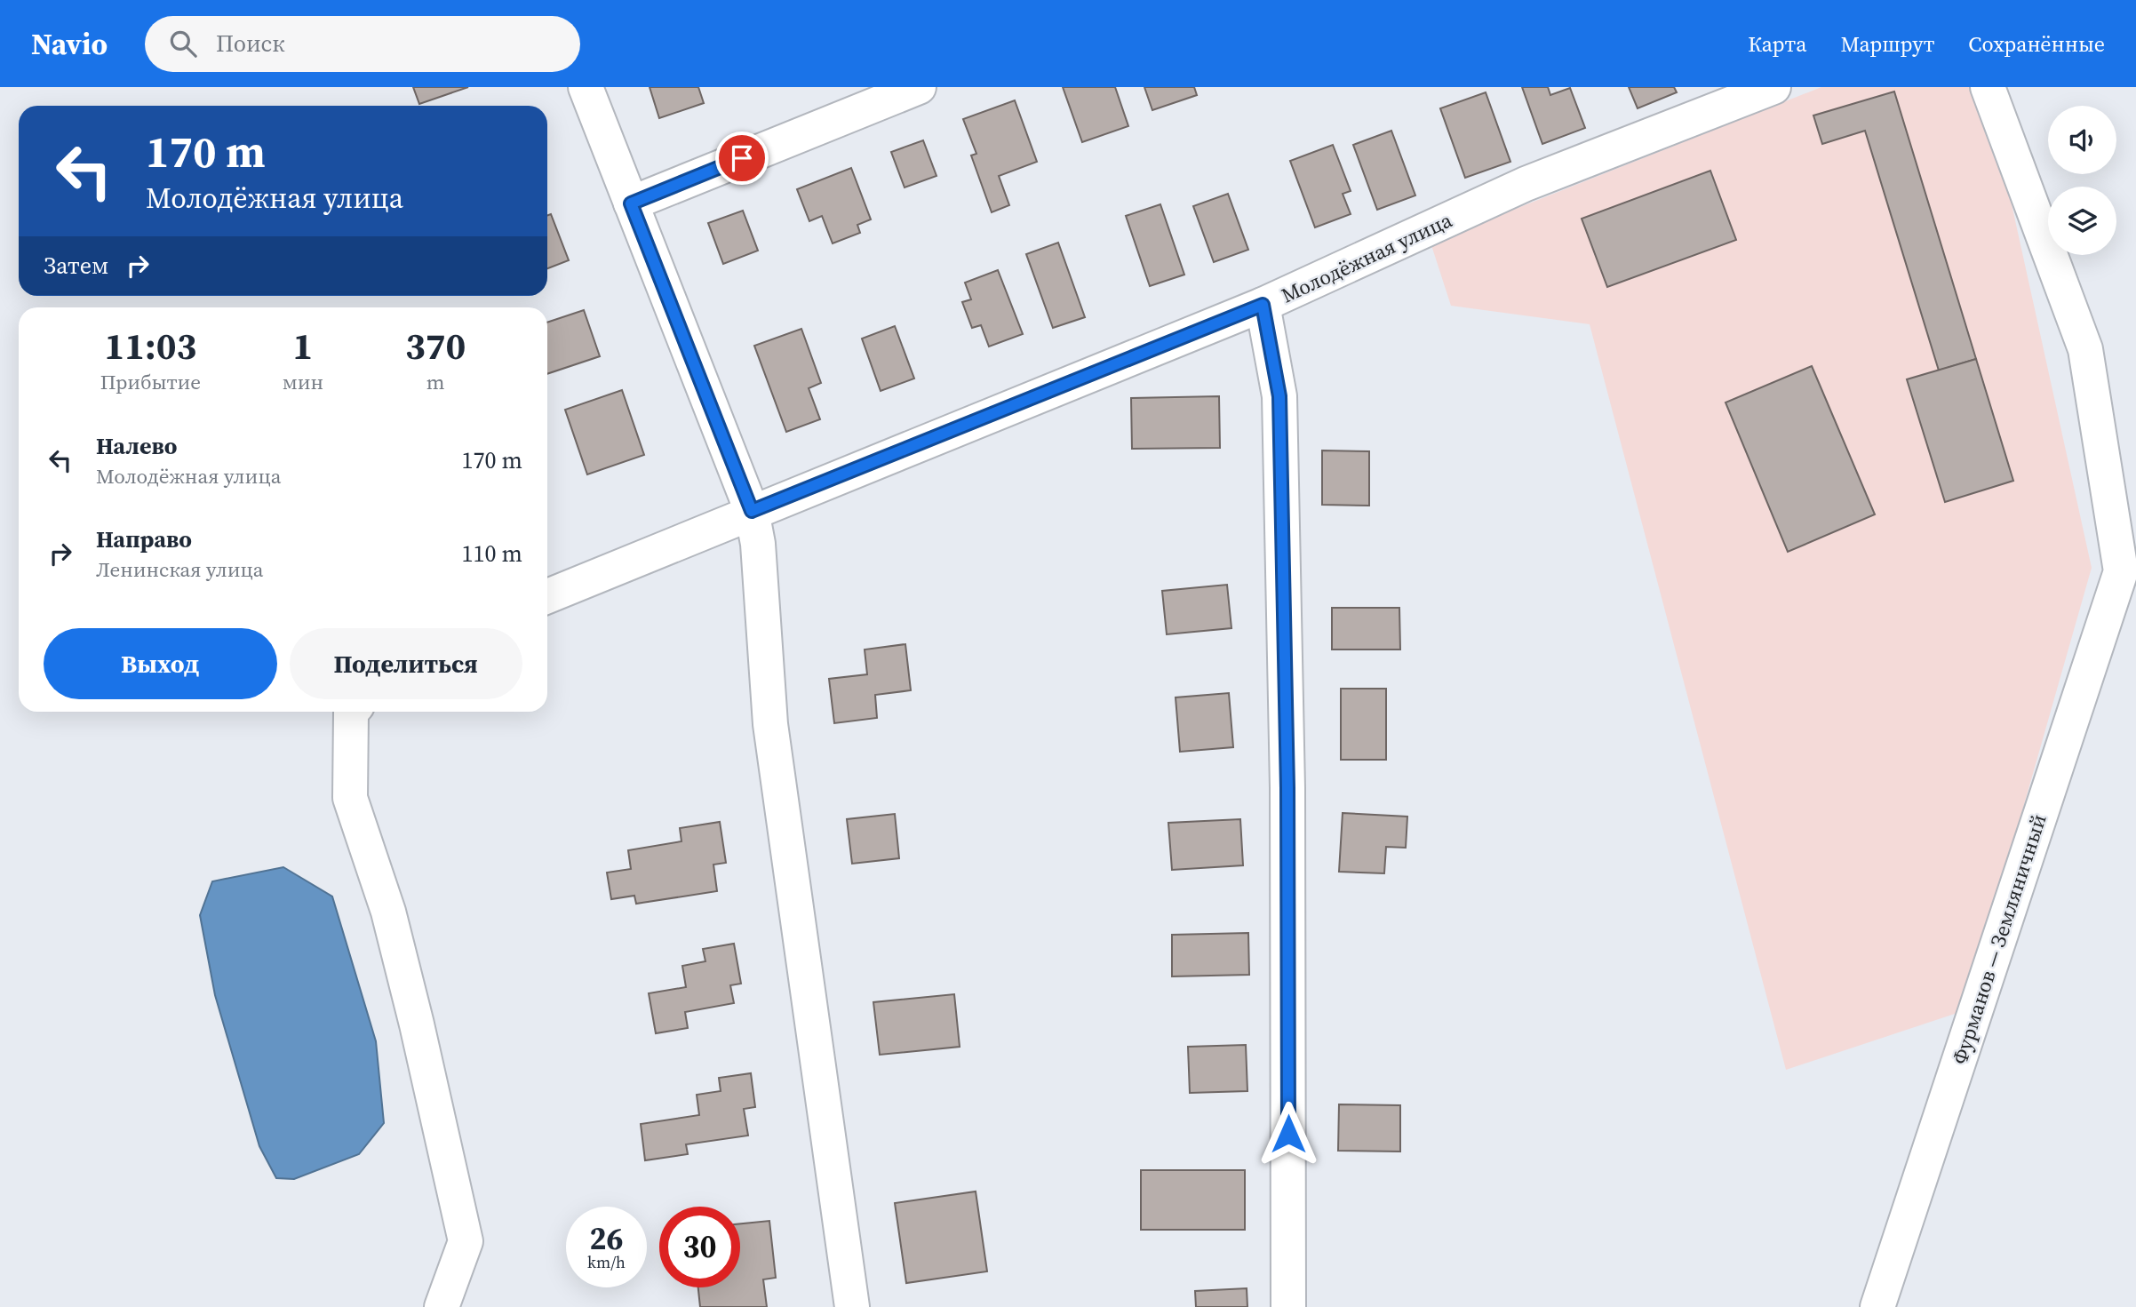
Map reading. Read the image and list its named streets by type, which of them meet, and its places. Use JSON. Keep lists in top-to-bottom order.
{
  "streets": {
    "street": ["Молодёжная улица", "Фурманов — Земляничный"]
  },
  "page": {
    "header": "Navio",
    "search": "Поиск",
    "nav": ["Карта", "Маршрут", "Сохранённые"],
    "turn": ["170 m", "Молодёжная улица"],
    "then": "Затем",
    "eta": [
      "11:03",
      "Прибытие",
      "1",
      "мин",
      "370",
      "m"
    ],
    "list": [
      {
        "name": "Налево",
        "note": "Молодёжная улица",
        "value": "170 m"
      },
      {
        "name": "Направо",
        "note": "Ленинская улица",
        "value": "110 m"
      }
    ],
    "buttons": ["Выход", "Поделиться"],
    "speed": "26 km/h",
    "limit": "30"
  }
}
